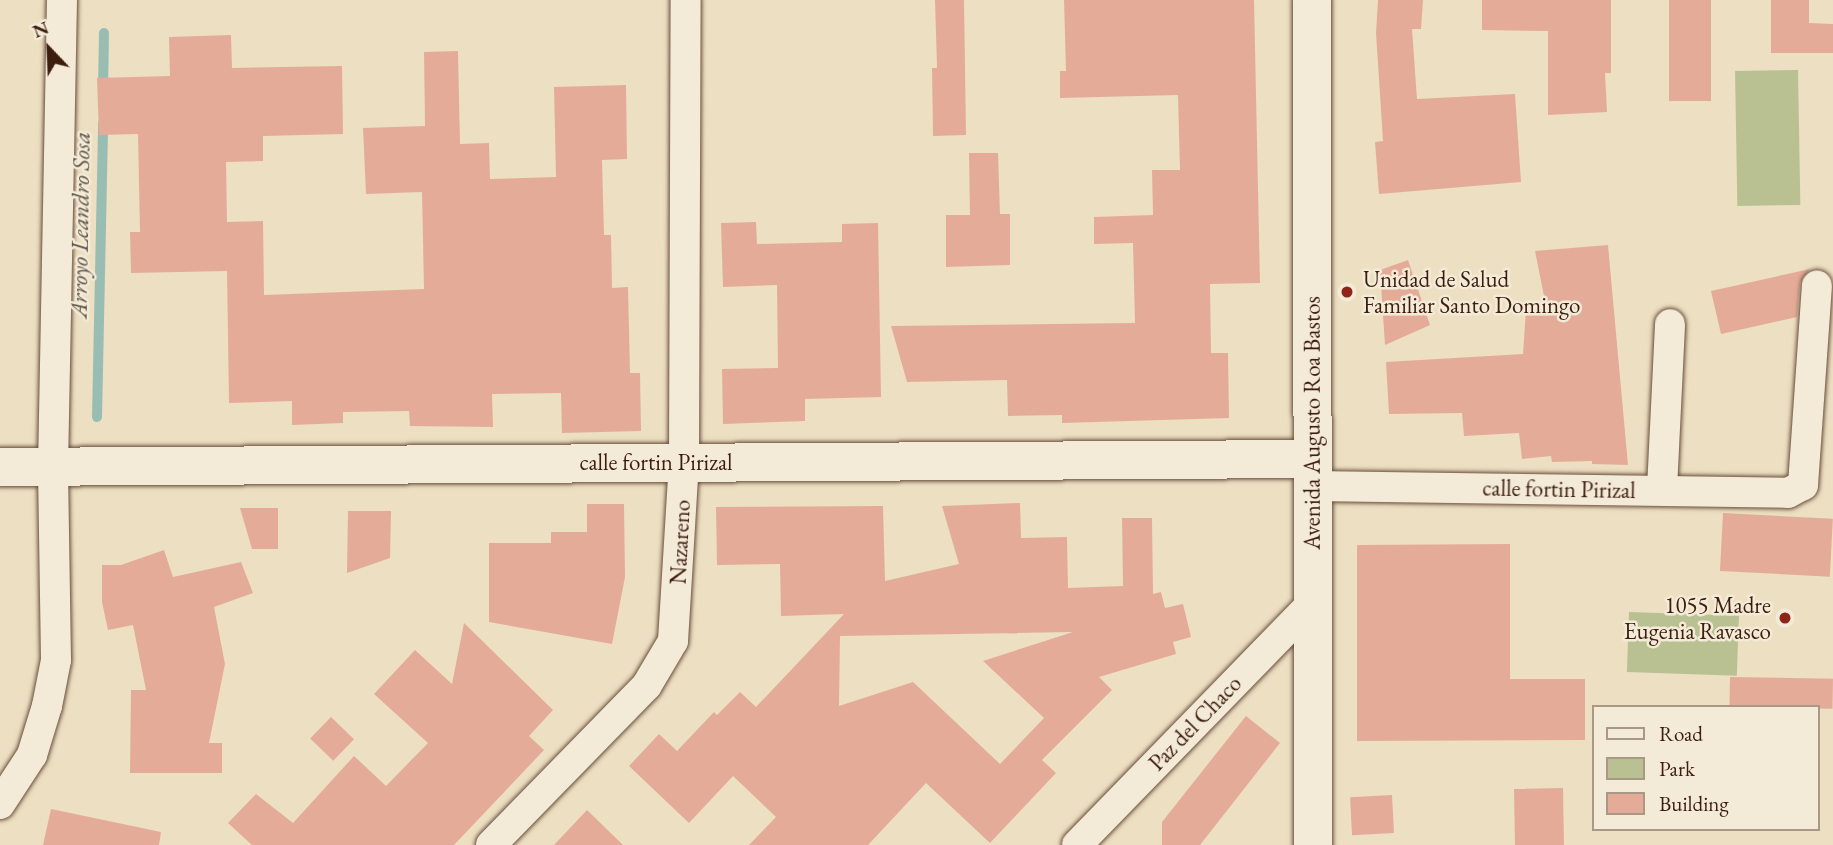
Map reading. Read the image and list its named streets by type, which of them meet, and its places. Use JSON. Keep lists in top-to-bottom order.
{
  "streets": {
    "street": [
      "Avenida Augusto Roa Bastos",
      "calle fortin Pirizal",
      "Nazareno",
      "Paz del Chaco"
    ]
  },
  "crossings": [
    ["Avenida Augusto Roa Bastos", "calle fortin Pirizal"],
    ["Avenida Augusto Roa Bastos", "Paz del Chaco"],
    ["calle fortin Pirizal", "Nazareno"]
  ],
  "water": ["Arroyo Leandro Sosa"],
  "places": ["Unidad de Salud Familiar Santo Domingo", "1055 Madre Eugenia Ravasco"],
  "legend": ["Road", "Park", "Building"],
  "north": "top left"
}
